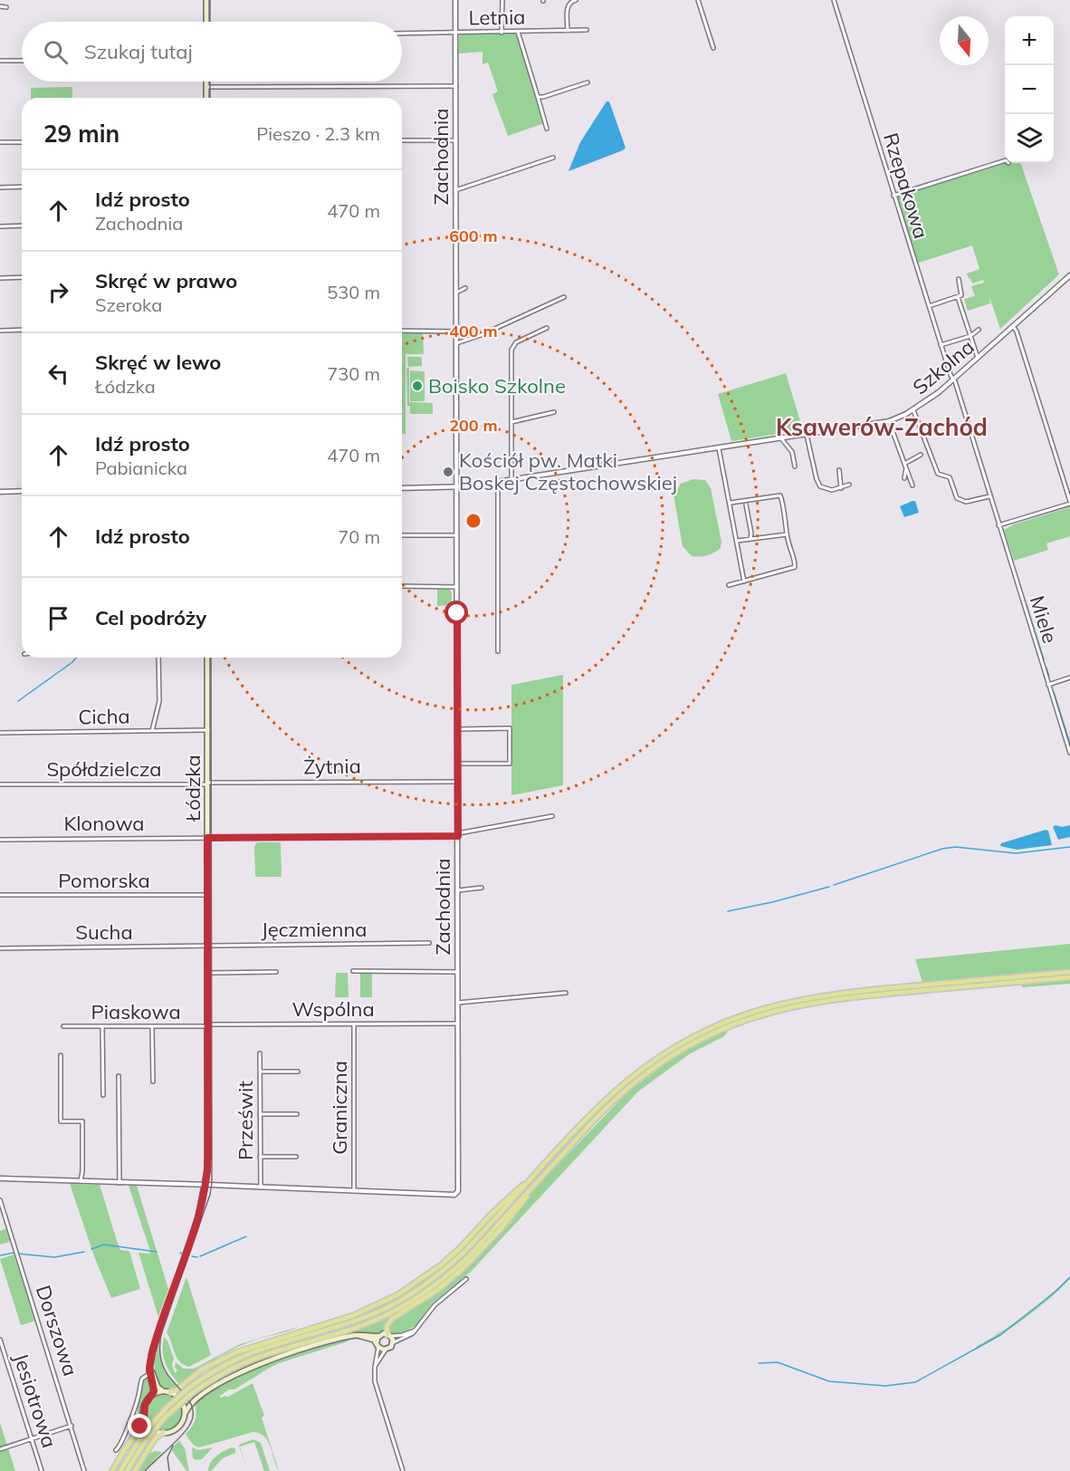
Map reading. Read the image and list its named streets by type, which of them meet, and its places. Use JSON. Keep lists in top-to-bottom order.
{
  "streets": {
    "main road": ["Łódzka"],
    "street": [
      "Letnia",
      "Zachodnia",
      "Rzepakowa",
      "Szkolna",
      "Miele",
      "Cicha",
      "Żytnia",
      "Spółdzielcza",
      "Klonowa",
      "Pomorska",
      "Jęczmienna",
      "Sucha",
      "Wspólna",
      "Piaskowa",
      "Graniczna",
      "Prześwit",
      "Dorszowa",
      "Jesiotrowa"
    ]
  },
  "crossings": [
    ["Letnia", "Zachodnia"],
    ["Zachodnia", "Szkolna"],
    ["Zachodnia", "Żytnia"],
    ["Zachodnia", "Klonowa"],
    ["Zachodnia", "Wspólna"],
    ["Zachodnia", "Graniczna"],
    ["Rzepakowa", "Szkolna"],
    ["Rzepakowa", "Miele"],
    ["Cicha", "Łódzka"],
    ["Żytnia", "Spółdzielcza"],
    ["Żytnia", "Łódzka"],
    ["Spółdzielcza", "Łódzka"],
    ["Łódzka", "Klonowa"],
    ["Łódzka", "Pomorska"],
    ["Łódzka", "Jęczmienna"],
    ["Łódzka", "Sucha"],
    ["Łódzka", "Wspólna"],
    ["Łódzka", "Piaskowa"],
    ["Jęczmienna", "Sucha"],
    ["Wspólna", "Piaskowa"],
    ["Wspólna", "Graniczna"]
  ],
  "districts": ["Ksawerów-Zachód"],
  "places": ["Boisko Szkolne", "Kościół pw. Matki Boskej Częstochowskiej"],
  "north": "bottom",
  "page": {
    "map_buttons": ["+", "−"],
    "search": "Szukaj tutaj",
    "heading": ["29 min", "Pieszo · 2.3 km"],
    "list": [
      ["Idź prosto", "Zachodnia", "470 m"],
      ["Skręć w prawo", "Szeroka", "530 m"],
      ["Skręć w lewo", "Łódzka", "730 m"],
      ["Idź prosto", "Pabianicka", "470 m"],
      ["Idź prosto", "70 m"],
      "Cel podróży"
    ]
  },
  "rings": ["600 m", "400 m", "200 m"]
}
